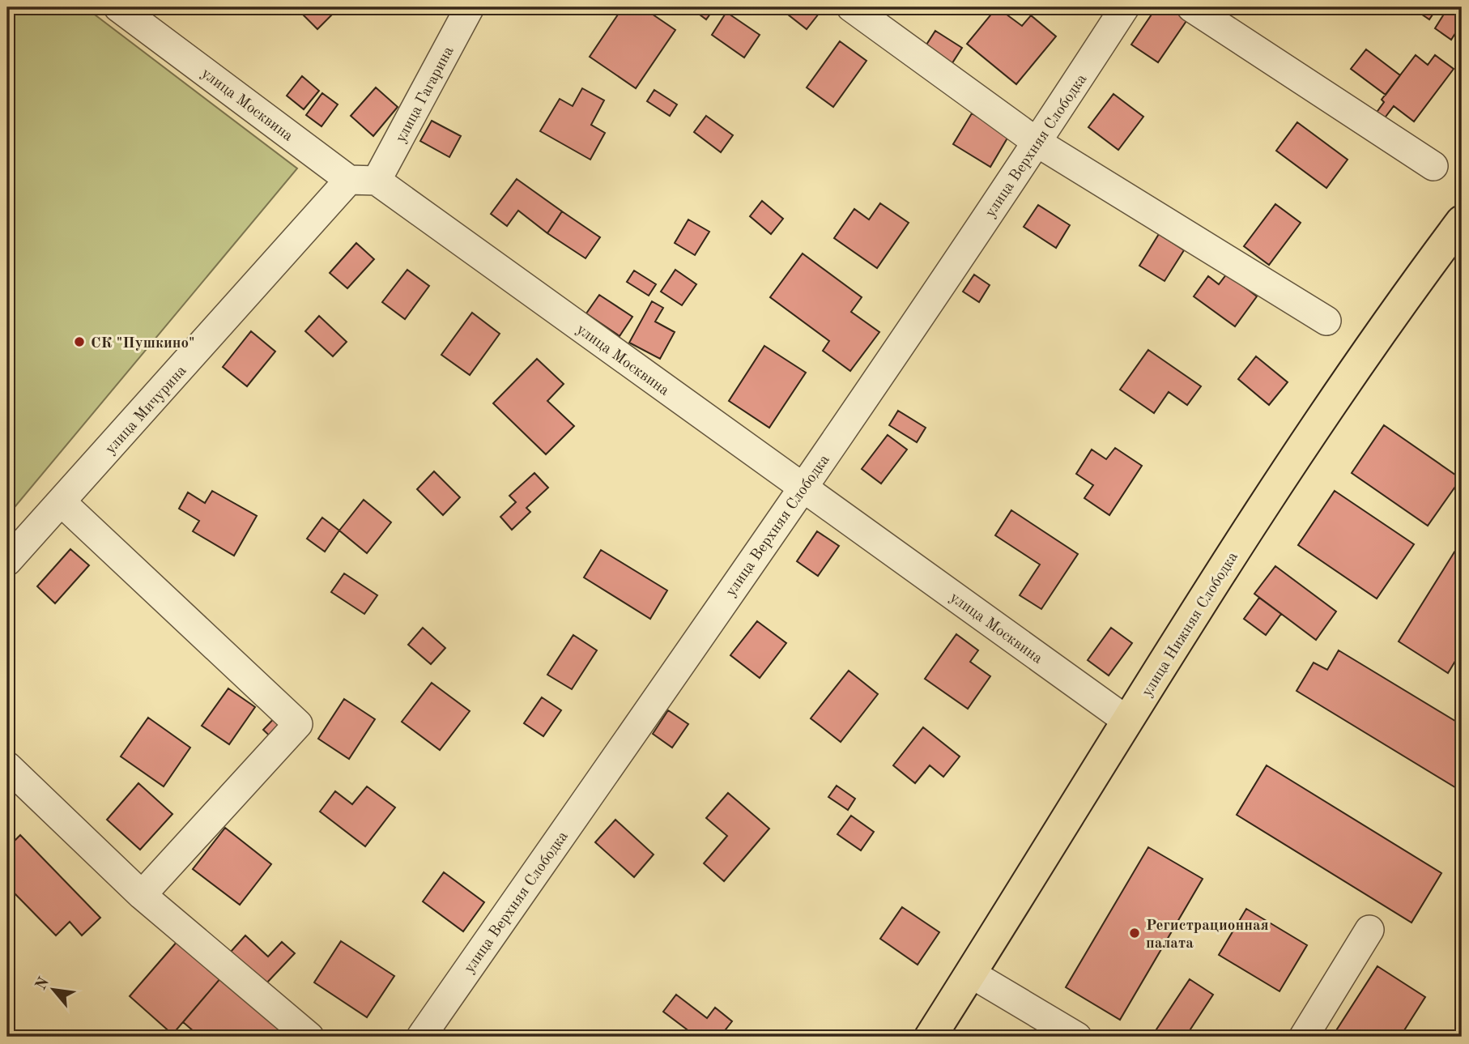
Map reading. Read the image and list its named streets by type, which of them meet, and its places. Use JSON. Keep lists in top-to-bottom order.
{
  "streets": {
    "main road": ["улица Нижняя Слободка"],
    "street": [
      "улица Гагарина",
      "улица Москвина",
      "улица Верхняя Слободка",
      "улица Мичурина"
    ]
  },
  "crossings": [
    ["улица Гагарина", "улица Москвина"],
    ["улица Гагарина", "улица Мичурина"],
    ["улица Москвина", "улица Верхняя Слободка"],
    ["улица Москвина", "улица Мичурина"],
    ["улица Москвина", "улица Нижняя Слободка"]
  ],
  "places": ["СК \"Пушкино\"", "Регистрационная палата"],
  "north": "top left"
}
